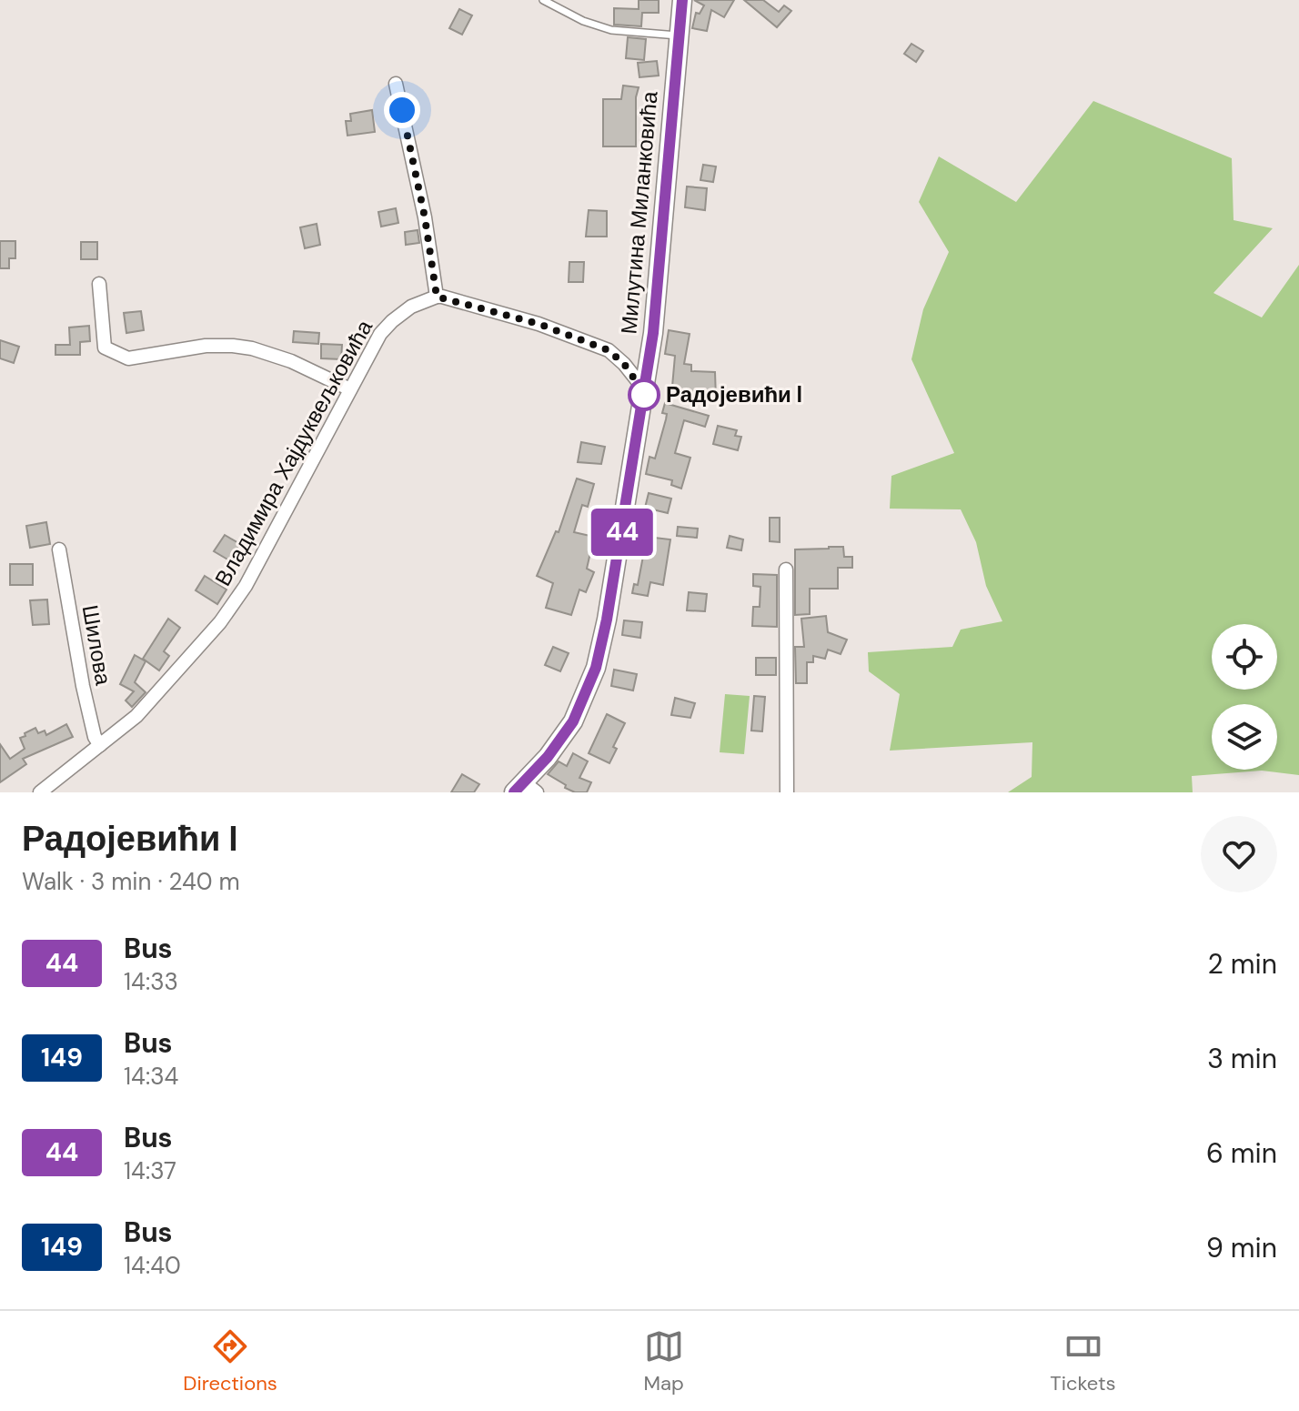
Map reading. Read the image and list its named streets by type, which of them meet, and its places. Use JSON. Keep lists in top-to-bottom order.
{
  "streets": {
    "main road": ["Милутина Миланковића"],
    "street": ["Владимира Хајдуквељковића", "Шилова"]
  },
  "crossings": [
    ["Владимира Хајдуквељковића", "Шилова"]
  ],
  "places": ["Радојевићи I"],
  "lines": ["bus line 44"],
  "page": {
    "on_map": "44",
    "heading": ["Радојевићи I", "Walk · 3 min · 240 m"],
    "list": [
      {
        "mark": "44",
        "name": "Bus",
        "note": "14:33",
        "value": "2 min"
      },
      {
        "mark": "149",
        "name": "Bus",
        "note": "14:34",
        "value": "3 min"
      },
      {
        "mark": "44",
        "name": "Bus",
        "note": "14:37",
        "value": "6 min"
      },
      {
        "mark": "149",
        "name": "Bus",
        "note": "14:40",
        "value": "9 min"
      }
    ],
    "tabs": ["Directions", "Map", "Tickets"]
  }
}
